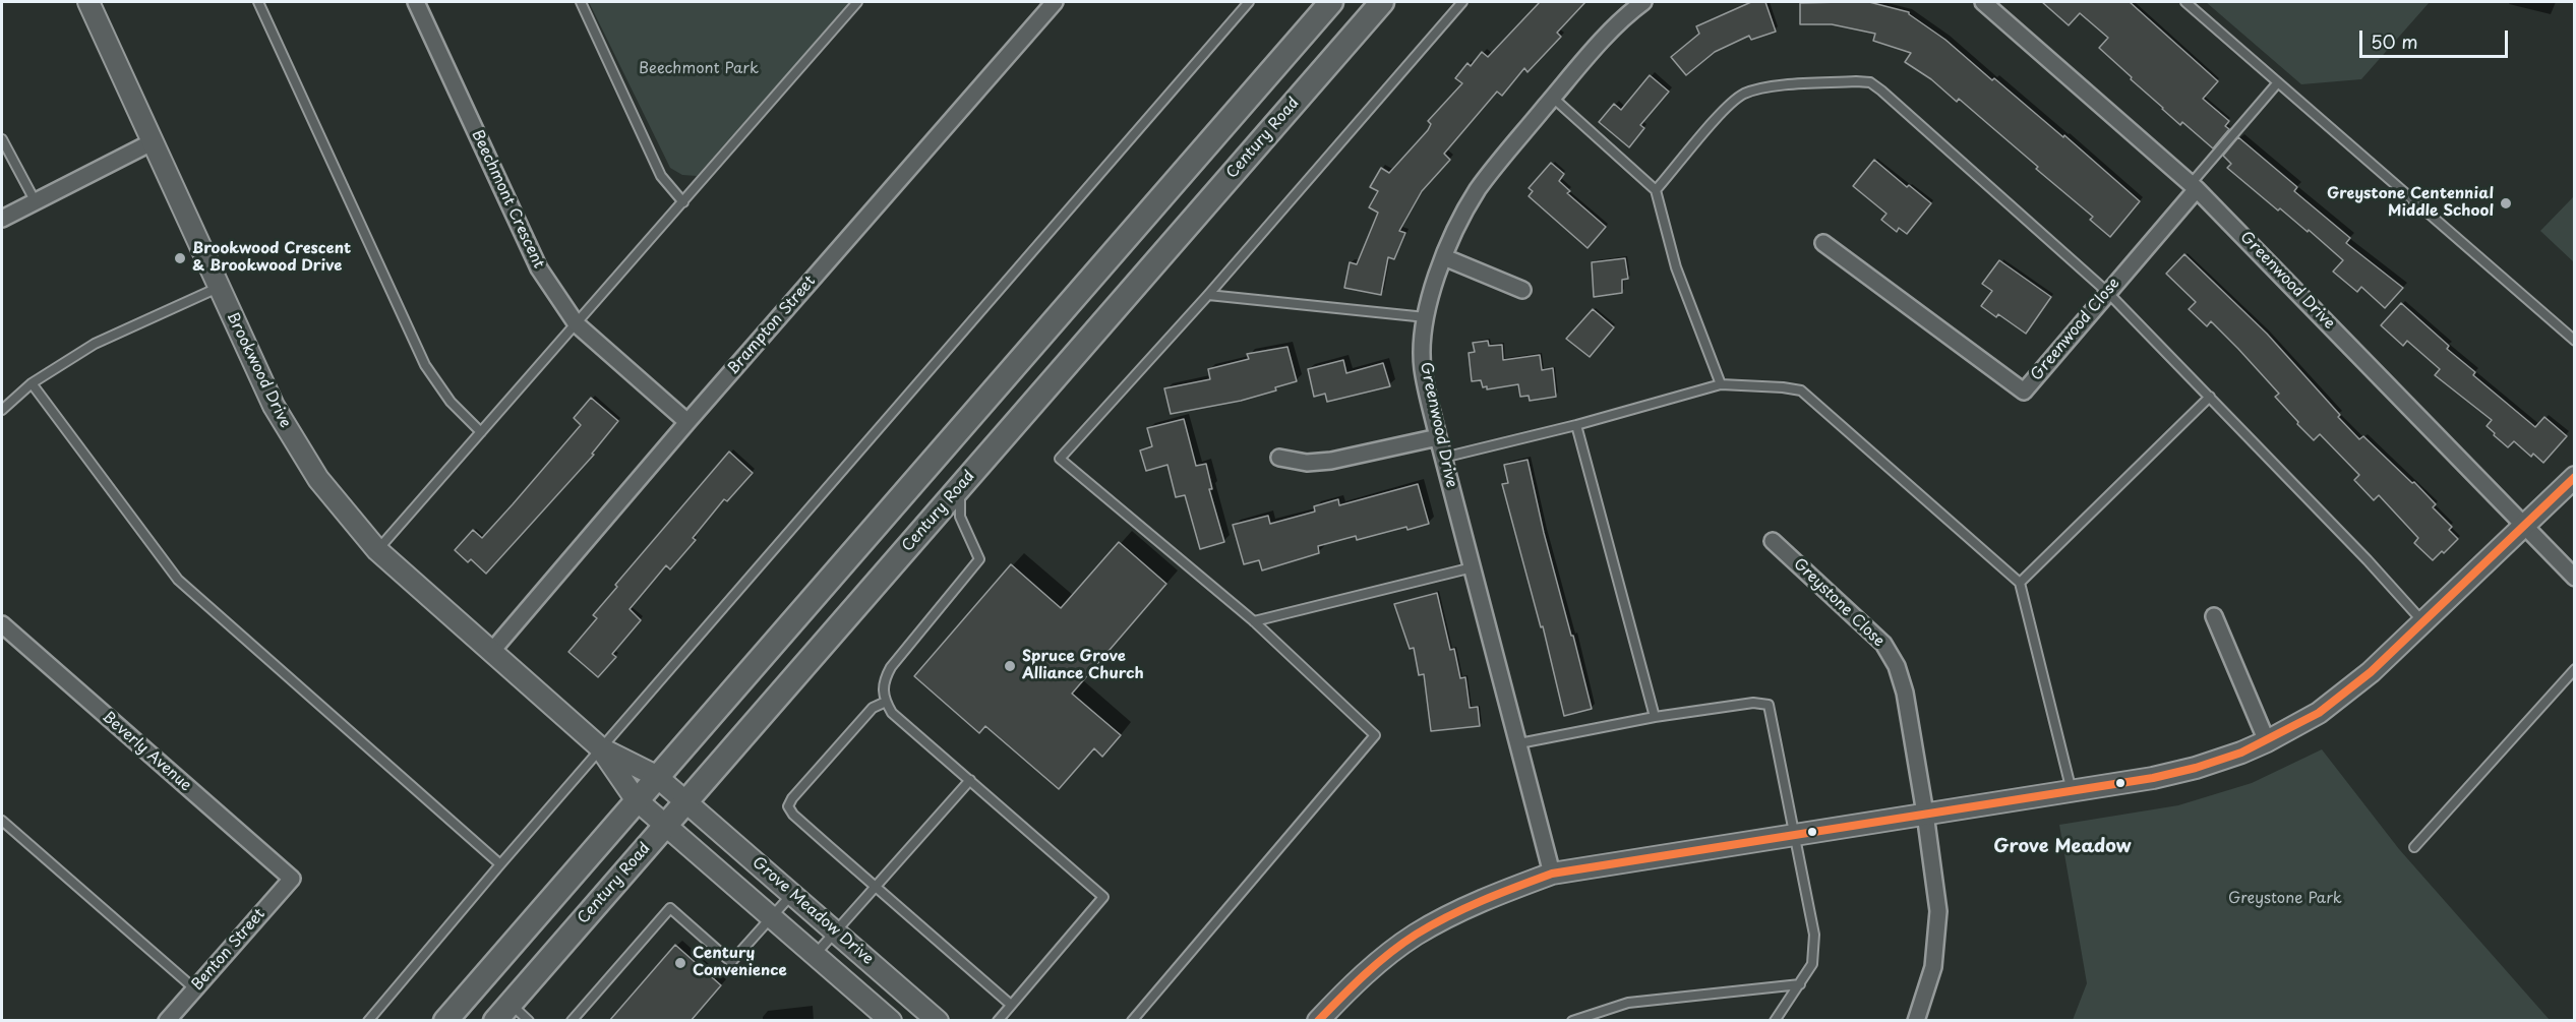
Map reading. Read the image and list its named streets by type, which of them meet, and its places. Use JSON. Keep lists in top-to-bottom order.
{
  "streets": {
    "main road": ["Century Road"],
    "street": [
      "Beechmont Crescent",
      "Greenwood Drive",
      "Brampton Street",
      "Greenwood Close",
      "Brookwood Drive",
      "Greystone Close",
      "Beverly Avenue",
      "Grove Meadow Drive",
      "Benton Street"
    ]
  },
  "crossings": [
    ["Century Road", "Grove Meadow Drive"],
    ["Beechmont Crescent", "Brampton Street"],
    ["Greenwood Drive", "Greenwood Close"],
    ["Brampton Street", "Brookwood Drive"],
    ["Brookwood Drive", "Grove Meadow Drive"],
    ["Beverly Avenue", "Benton Street"]
  ],
  "districts": ["Grove Meadow"],
  "parks": ["Beechmont Park", "Greystone Park"],
  "places": [
    "Greystone Centennial Middle School",
    "Brookwood Crescent & Brookwood Drive",
    "Spruce Grove Alliance Church",
    "Century Convenience"
  ],
  "scale_bar": "50 m"
}
